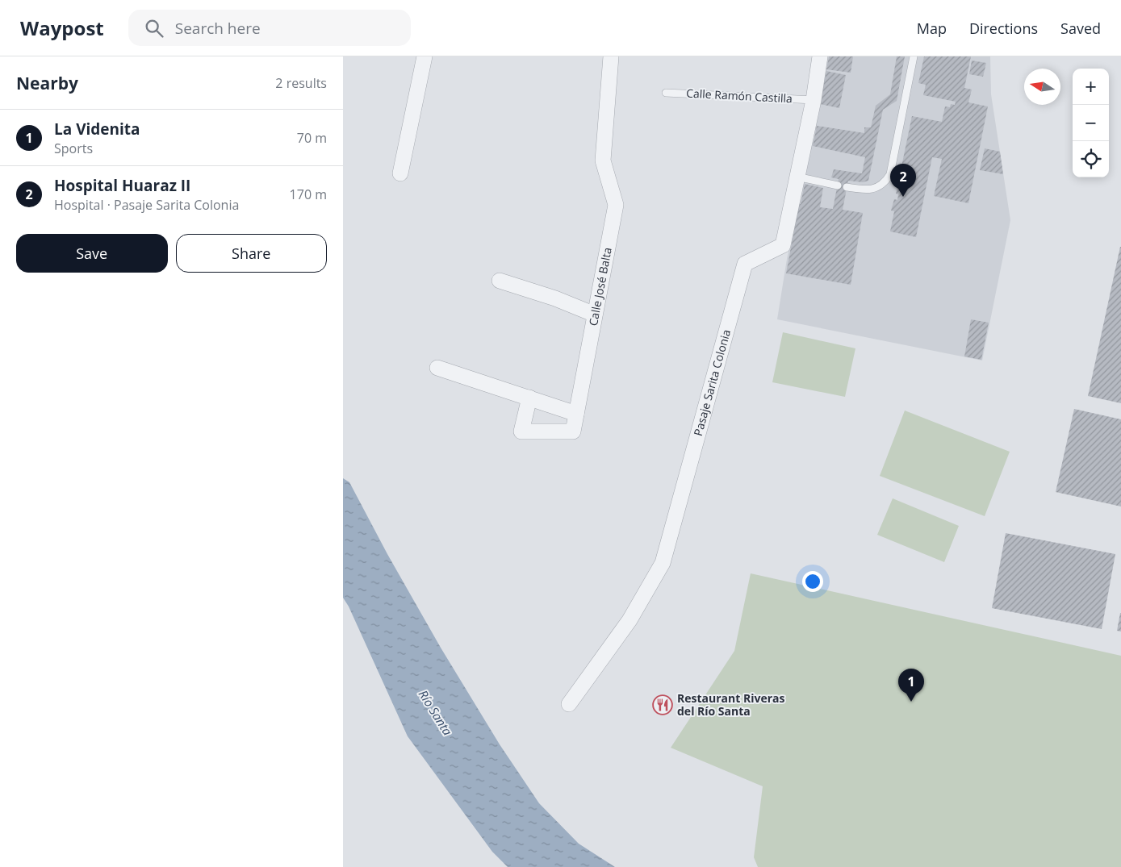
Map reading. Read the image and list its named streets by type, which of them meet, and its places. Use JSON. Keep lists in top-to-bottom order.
{
  "streets": {
    "street": ["Calle José Balta", "Pasaje Sarita Colonia"],
    "lane": ["Calle Ramón Castilla"]
  },
  "crossings": [
    ["Calle Ramón Castilla", "Pasaje Sarita Colonia"]
  ],
  "water": ["Río Santa"],
  "places": {
    "restaurant": ["Restaurant Riveras del Río Santa"]
  },
  "north": "left",
  "page": {
    "header": "Waypost",
    "search": "Search here",
    "nav": ["Map", "Directions", "Saved"],
    "heading": ["Nearby", "2 results"],
    "map_buttons": ["+", "−"],
    "list": [
      {
        "mark": "1",
        "name": "La Videnita",
        "note": "Sports",
        "value": "70 m"
      },
      {
        "mark": "2",
        "name": "Hospital Huaraz II",
        "note": "Hospital · Pasaje Sarita Colonia",
        "value": "170 m"
      }
    ],
    "pins": ["2", "1"],
    "buttons": ["Save", "Share"]
  }
}
